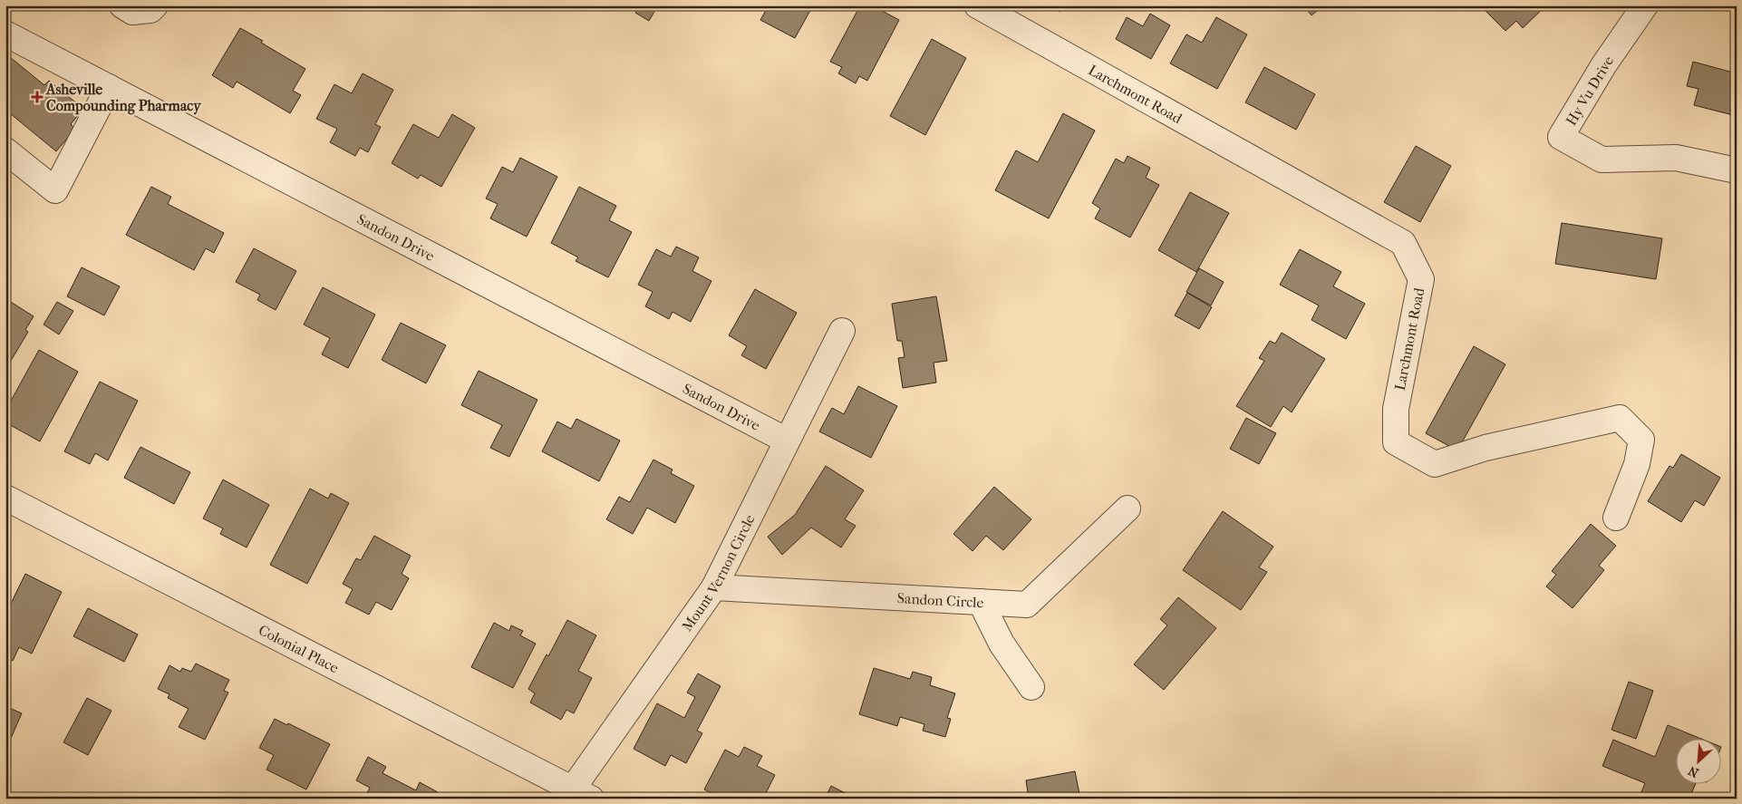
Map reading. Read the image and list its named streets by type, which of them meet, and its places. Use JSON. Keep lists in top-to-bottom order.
{
  "streets": {
    "street": [
      "Hy Vu Drive",
      "Larchmont Road",
      "Sandon Drive",
      "Mount Vernon Circle",
      "Sandon Circle",
      "Colonial Place"
    ]
  },
  "crossings": [
    ["Sandon Drive", "Mount Vernon Circle"],
    ["Mount Vernon Circle", "Sandon Circle"],
    ["Mount Vernon Circle", "Colonial Place"]
  ],
  "places": {
    "health": ["Asheville Compounding Pharmacy"]
  },
  "north": "bottom left"
}
